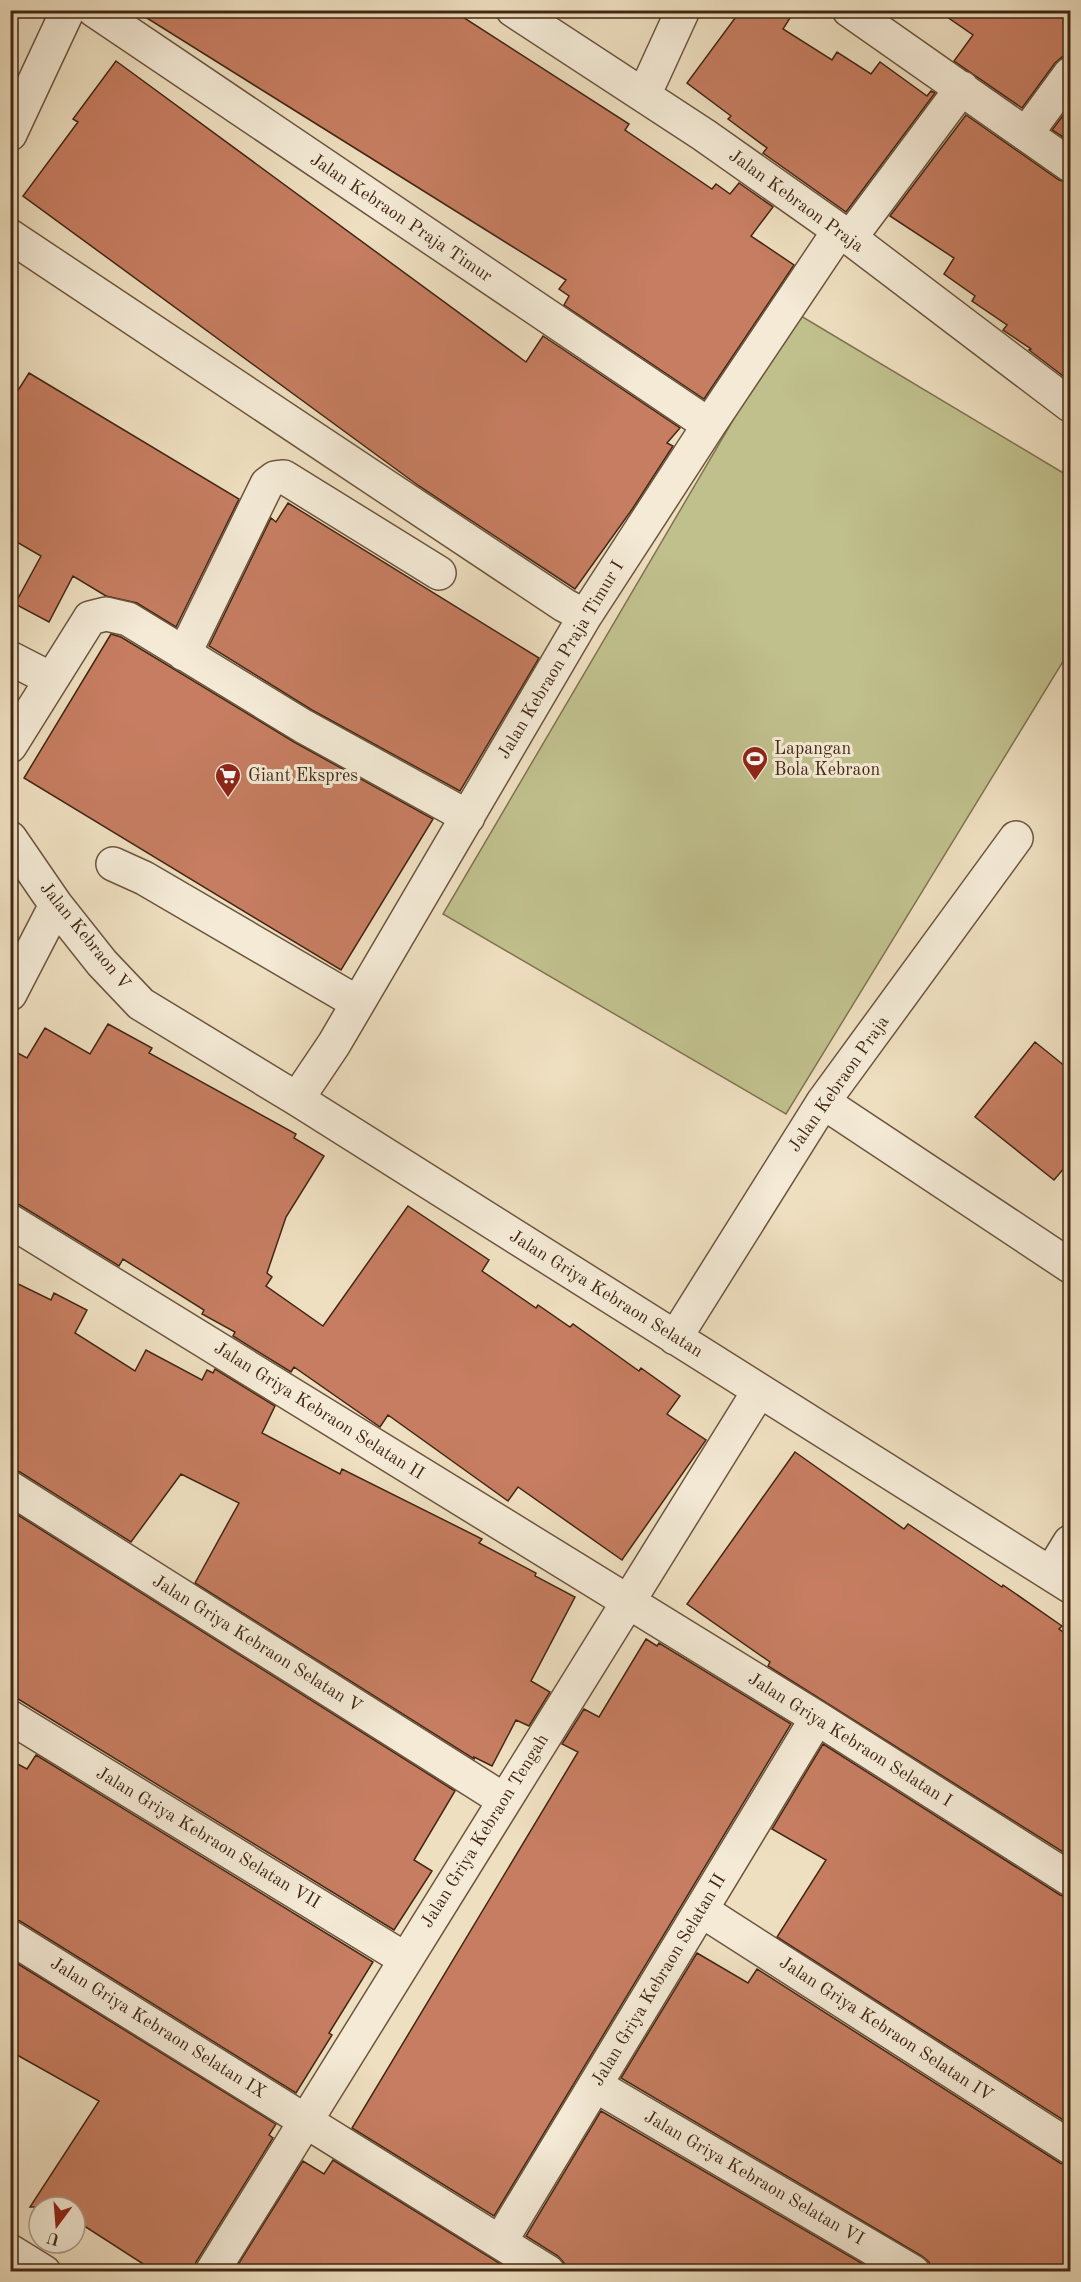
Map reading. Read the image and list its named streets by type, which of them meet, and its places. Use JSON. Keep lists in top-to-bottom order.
{
  "streets": {
    "street": [
      "Jalan Kebraon Praja",
      "Jalan Kebraon Praja Timur",
      "Jalan Kebraon Praja Timur I",
      "Jalan Kebraon V",
      "Jalan Griya Kebraon Selatan",
      "Jalan Griya Kebraon Selatan II",
      "Jalan Griya Kebraon Selatan V",
      "Jalan Griya Kebraon Selatan I",
      "Jalan Griya Kebraon Tengah",
      "Jalan Griya Kebraon Selatan VII",
      "Jalan Griya Kebraon Selatan IX",
      "Jalan Griya Kebraon Selatan IV",
      "Jalan Griya Kebraon Selatan VI"
    ]
  },
  "crossings": [
    ["Jalan Kebraon Praja", "Jalan Kebraon Praja Timur I"],
    ["Jalan Kebraon Praja", "Jalan Griya Kebraon Selatan"],
    ["Jalan Kebraon Praja Timur", "Jalan Kebraon Praja Timur I"],
    ["Jalan Kebraon Praja Timur I", "Jalan Griya Kebraon Selatan"],
    ["Jalan Kebraon V", "Jalan Griya Kebraon Selatan"],
    ["Jalan Griya Kebraon Selatan", "Jalan Griya Kebraon Tengah"],
    ["Jalan Griya Kebraon Selatan II", "Jalan Griya Kebraon Selatan I"],
    ["Jalan Griya Kebraon Selatan II", "Jalan Griya Kebraon Tengah"],
    ["Jalan Griya Kebraon Selatan II", "Jalan Griya Kebraon Selatan IX"],
    ["Jalan Griya Kebraon Selatan II", "Jalan Griya Kebraon Selatan IV"],
    ["Jalan Griya Kebraon Selatan II", "Jalan Griya Kebraon Selatan VI"],
    ["Jalan Griya Kebraon Selatan V", "Jalan Griya Kebraon Tengah"],
    ["Jalan Griya Kebraon Selatan I", "Jalan Griya Kebraon Tengah"],
    ["Jalan Griya Kebraon Tengah", "Jalan Griya Kebraon Selatan VII"],
    ["Jalan Griya Kebraon Tengah", "Jalan Griya Kebraon Selatan IX"]
  ],
  "places": {
    "sports": ["Lapangan Bola Kebraon"],
    "supermarket": ["Giant Ekspres"]
  },
  "north": "bottom"
}
